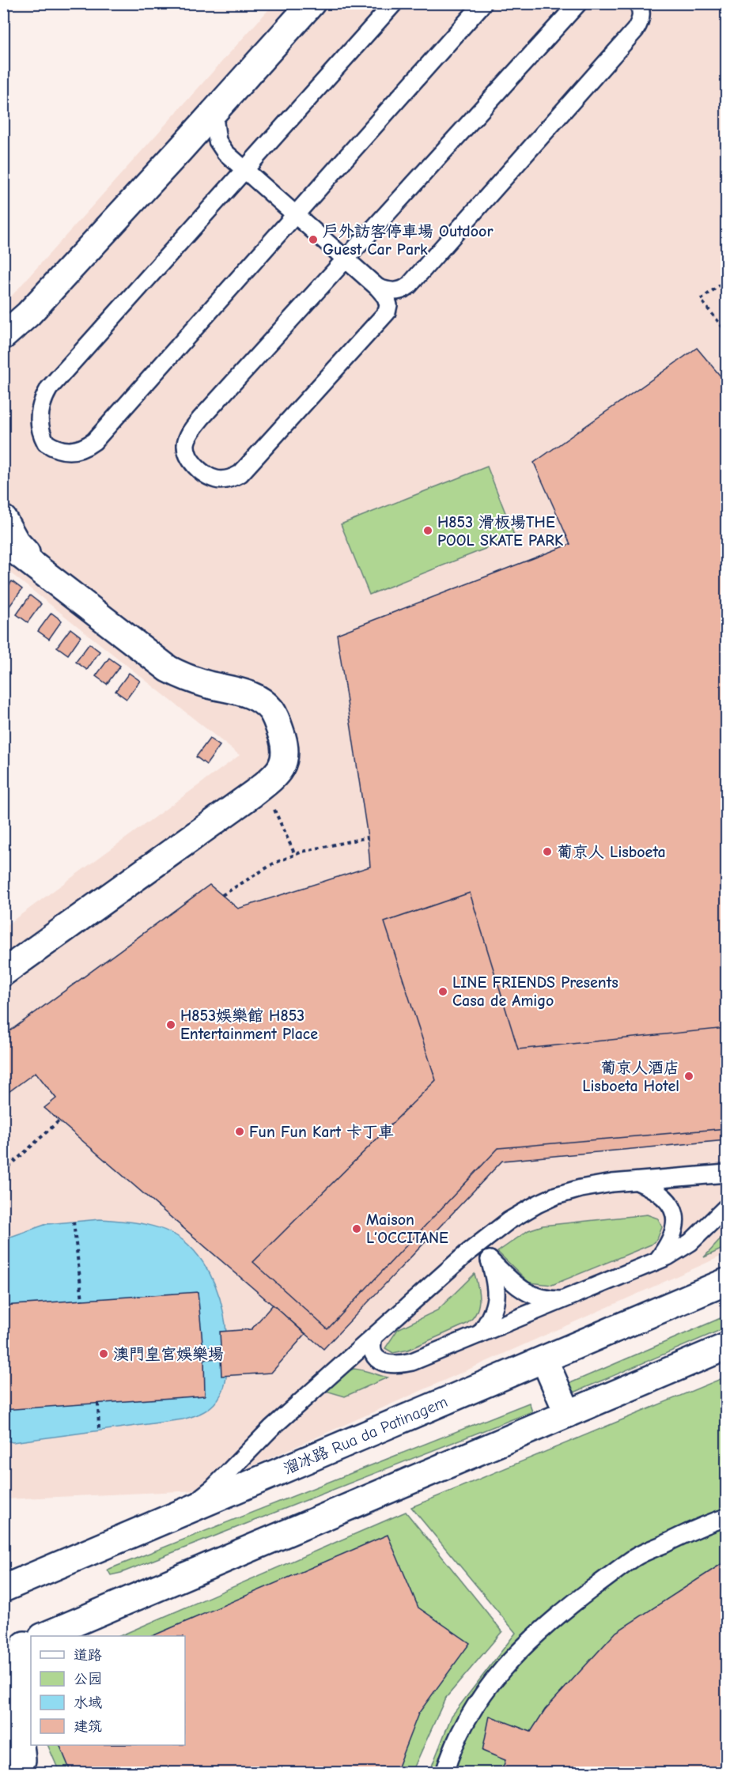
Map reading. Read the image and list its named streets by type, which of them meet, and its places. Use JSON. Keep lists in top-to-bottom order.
{
  "streets": {
    "street": ["溜冰路 Rua da Patinagem"]
  },
  "places": [
    "戶外訪客停車場 Outdoor Guest Car Park",
    "H853 滑板場THE POOL SKATE PARK",
    "葡京人 Lisboeta",
    "LINE FRIENDS Presents Casa de Amigo",
    "H853娛樂館 H853 Entertainment Place",
    "葡京人酒店 Lisboeta Hotel",
    "Fun Fun Kart 卡丁車",
    "Maison L’OCCITANE",
    "澳門皇宮娛樂場"
  ],
  "legend": [
    "道路",
    "公园",
    "水域",
    "建筑"
  ]
}
